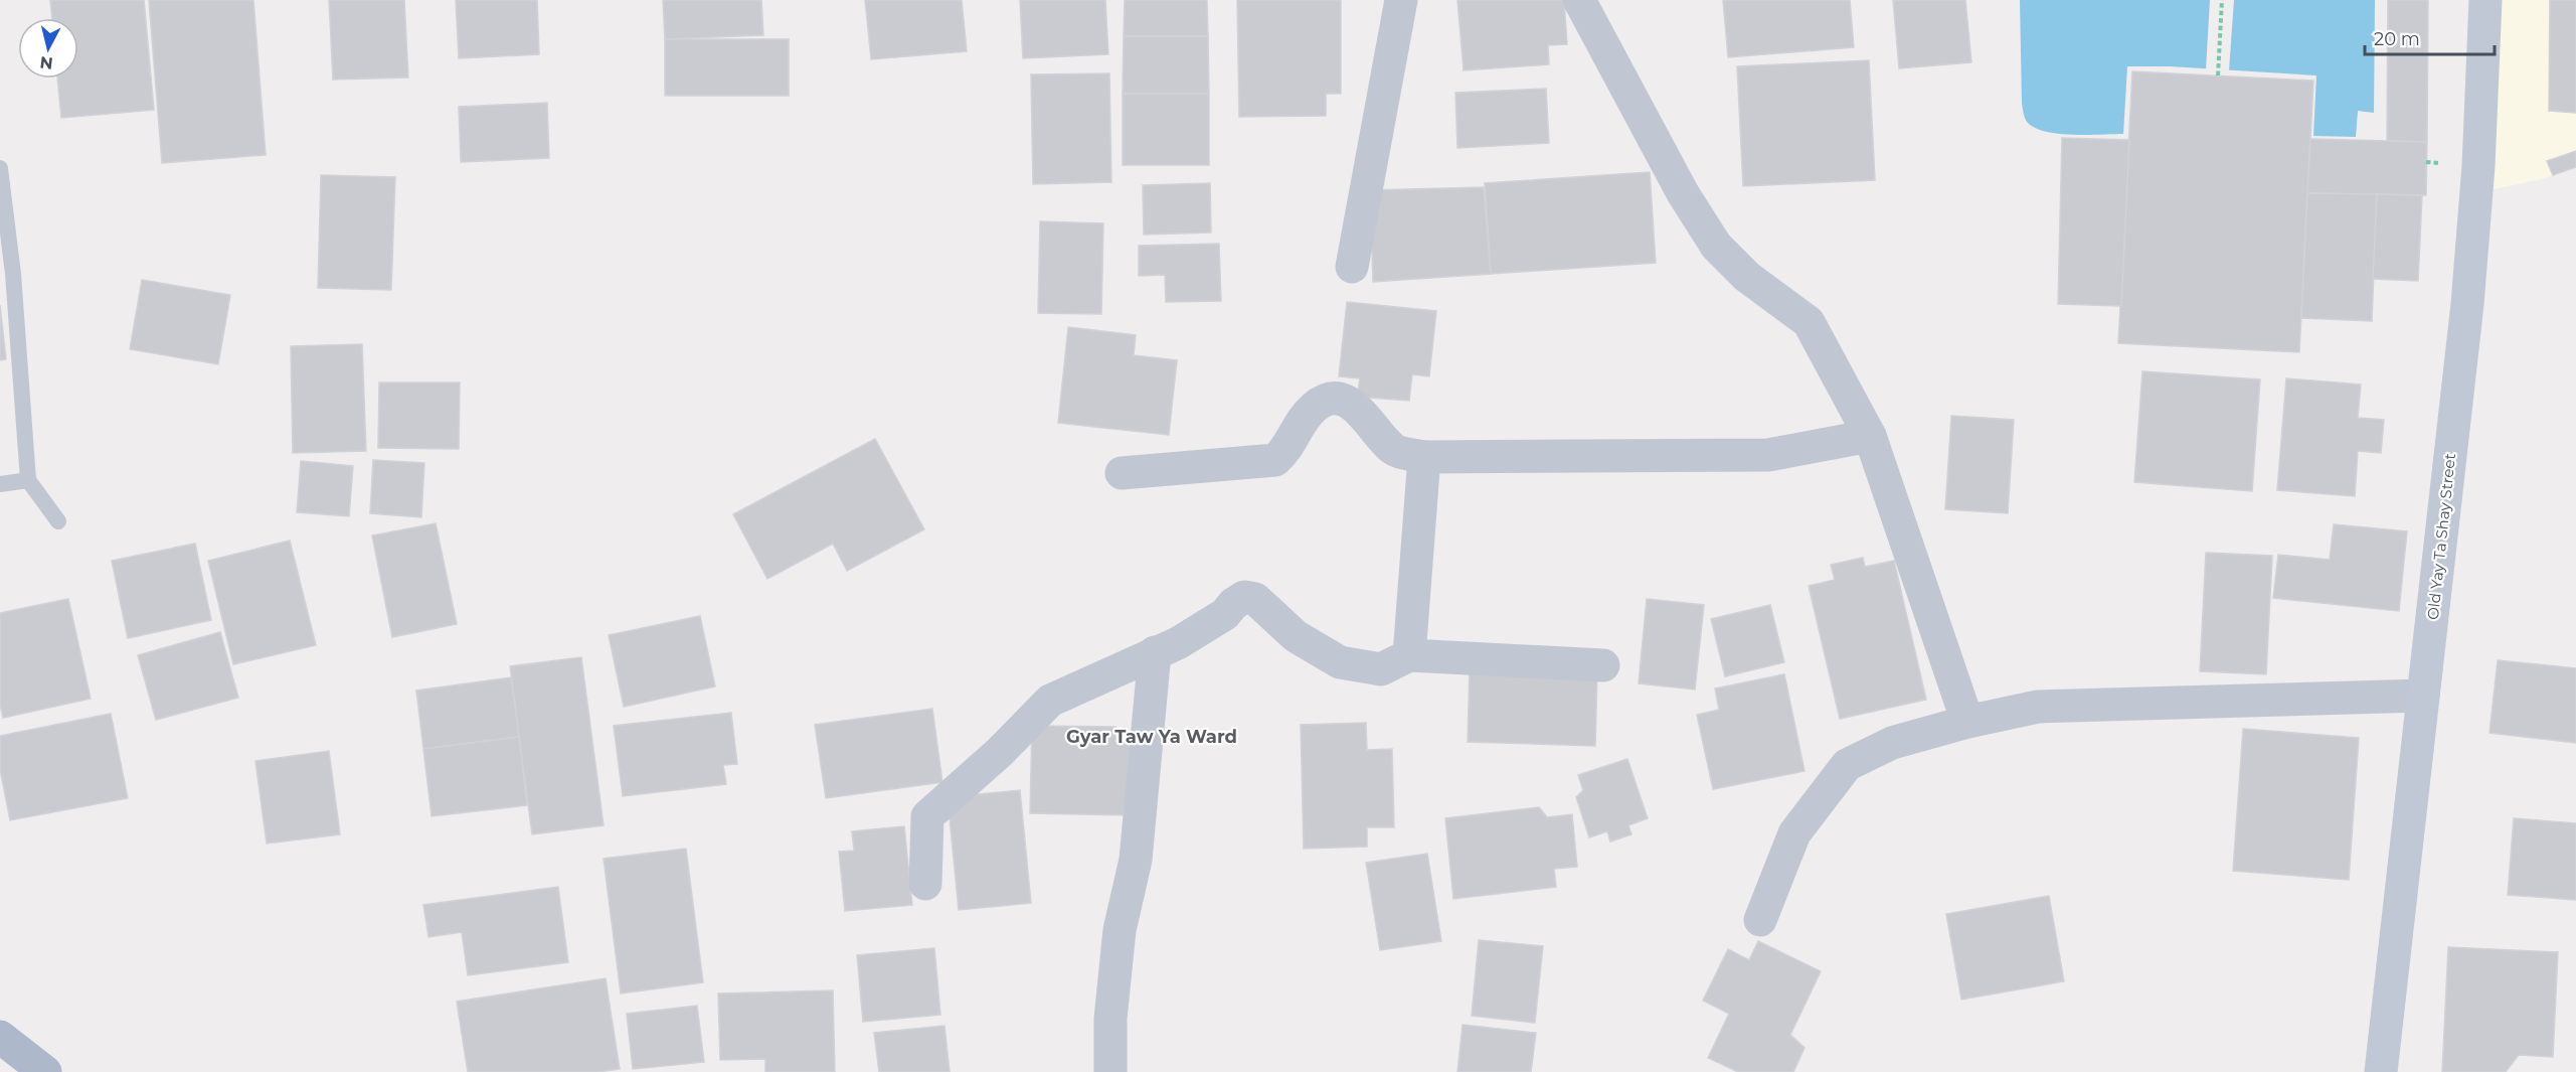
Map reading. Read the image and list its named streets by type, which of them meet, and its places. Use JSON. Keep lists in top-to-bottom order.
{
  "streets": {
    "main road": ["Old Yay Ta Shay Street"]
  },
  "districts": ["Gyar Taw Ya Ward"],
  "scale_bar": "20 m",
  "north": "bottom"
}
